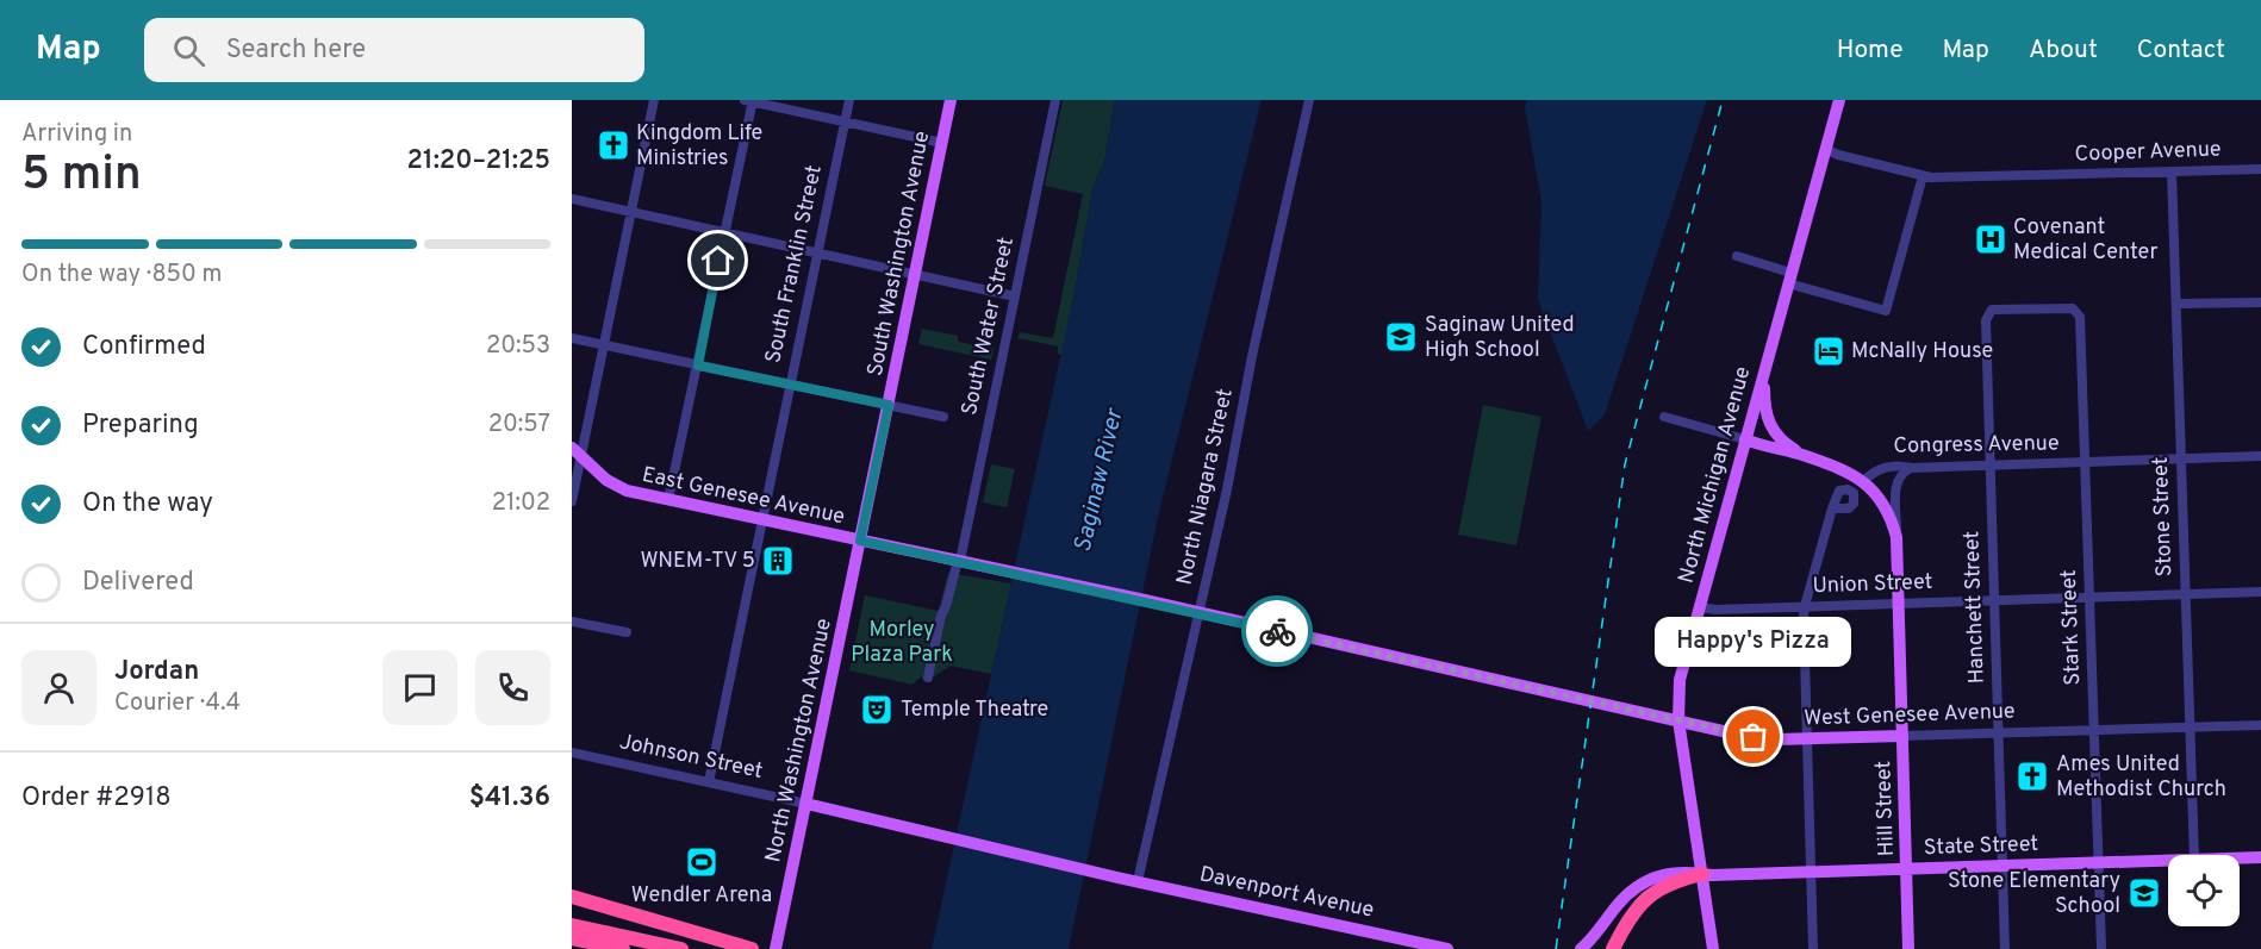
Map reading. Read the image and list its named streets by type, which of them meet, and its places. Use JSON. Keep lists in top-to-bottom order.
{
  "streets": {
    "main road": [
      "South Washington Avenue",
      "North Michigan Avenue",
      "East Genesee Avenue",
      "West Genesee Avenue",
      "North Washington Avenue",
      "Johnson Street",
      "Hill Street",
      "State Street",
      "Davenport Avenue"
    ],
    "street": [
      "Cooper Avenue",
      "South Franklin Street",
      "South Water Street",
      "Congress Avenue",
      "North Niagara Street",
      "Stone Street",
      "Union Street",
      "Hanchett Street",
      "Stark Street"
    ]
  },
  "crossings": [
    ["Cooper Avenue", "North Michigan Avenue"],
    ["Cooper Avenue", "Stone Street"],
    ["South Washington Avenue", "East Genesee Avenue"],
    ["South Washington Avenue", "North Washington Avenue"],
    ["South Franklin Street", "East Genesee Avenue"],
    ["South Franklin Street", "Johnson Street"],
    ["South Water Street", "East Genesee Avenue"],
    ["Congress Avenue", "Stone Street"],
    ["Congress Avenue", "Hanchett Street"],
    ["Congress Avenue", "Stark Street"],
    ["Congress Avenue", "Hill Street"],
    ["North Michigan Avenue", "Union Street"],
    ["North Michigan Avenue", "West Genesee Avenue"],
    ["North Michigan Avenue", "State Street"],
    ["North Niagara Street", "West Genesee Avenue"],
    ["North Niagara Street", "Davenport Avenue"],
    ["East Genesee Avenue", "West Genesee Avenue"],
    ["East Genesee Avenue", "North Washington Avenue"],
    ["Stone Street", "Union Street"],
    ["Stone Street", "West Genesee Avenue"],
    ["Union Street", "Hanchett Street"],
    ["Union Street", "Stark Street"],
    ["Union Street", "Hill Street"],
    ["Hanchett Street", "Stark Street"],
    ["Hanchett Street", "West Genesee Avenue"],
    ["Hanchett Street", "State Street"],
    ["Stark Street", "West Genesee Avenue"],
    ["Stark Street", "State Street"],
    ["West Genesee Avenue", "Hill Street"],
    ["North Washington Avenue", "Johnson Street"],
    ["Johnson Street", "Davenport Avenue"],
    ["Hill Street", "State Street"]
  ],
  "water": ["Saginaw River"],
  "parks": ["Morley Plaza Park"],
  "places": {
    "church": ["Kingdom Life Ministries", "Ames United Methodist Church"],
    "hospital": ["Covenant Medical Center"],
    "school or university": ["Saginaw United High School", "Stone Elementary School"],
    "hotel": ["McNally House"],
    "building": ["WNEM-TV 5"],
    "theatre": ["Temple Theatre"],
    "other": ["Happy's Pizza"],
    "sports": ["Wendler Arena"]
  },
  "page": {
    "header": "Map",
    "search": "Search here",
    "nav": [
      "Home",
      "Map",
      "About",
      "Contact"
    ],
    "heading": ["5 min", "Arriving in", "21:20–21:25"],
    "panel": [
      "Jordan",
      "Courier · 4.4",
      "Order #2918",
      "$41.36"
    ],
    "bar": "On the way · 850 m",
    "list": [
      ["Confirmed", "20:53"],
      ["Preparing", "20:57"],
      ["On the way", "21:02"],
      "Delivered"
    ],
    "bubble": "Happy's Pizza"
  }
}
